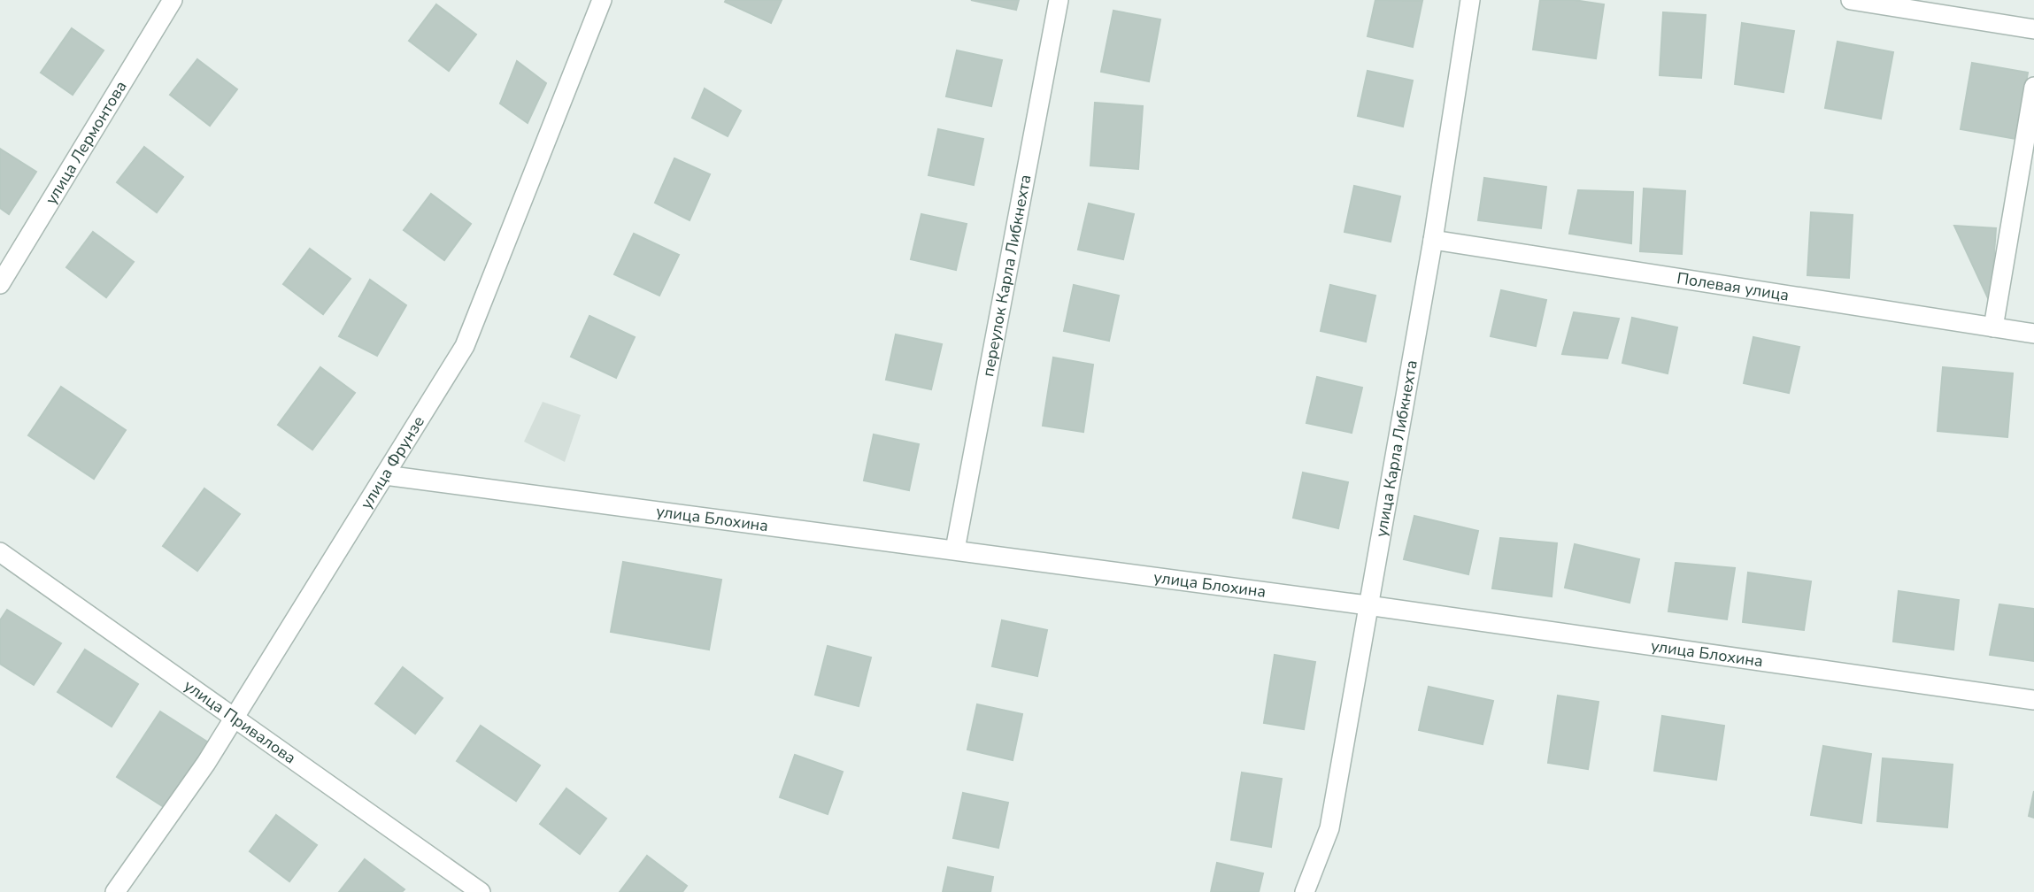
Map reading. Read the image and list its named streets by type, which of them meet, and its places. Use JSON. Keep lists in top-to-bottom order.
{
  "streets": {
    "street": [
      "улица Лермонтова",
      "переулок Карла Либкнехта",
      "Полевая улица",
      "улица Карла Либкнехта",
      "улица Фрунзе",
      "улица Блохина",
      "улица Привалова"
    ]
  },
  "crossings": [
    ["переулок Карла Либкнехта", "улица Блохина"],
    ["Полевая улица", "улица Карла Либкнехта"],
    ["улица Карла Либкнехта", "улица Блохина"],
    ["улица Фрунзе", "улица Блохина"],
    ["улица Фрунзе", "улица Привалова"]
  ]
}
